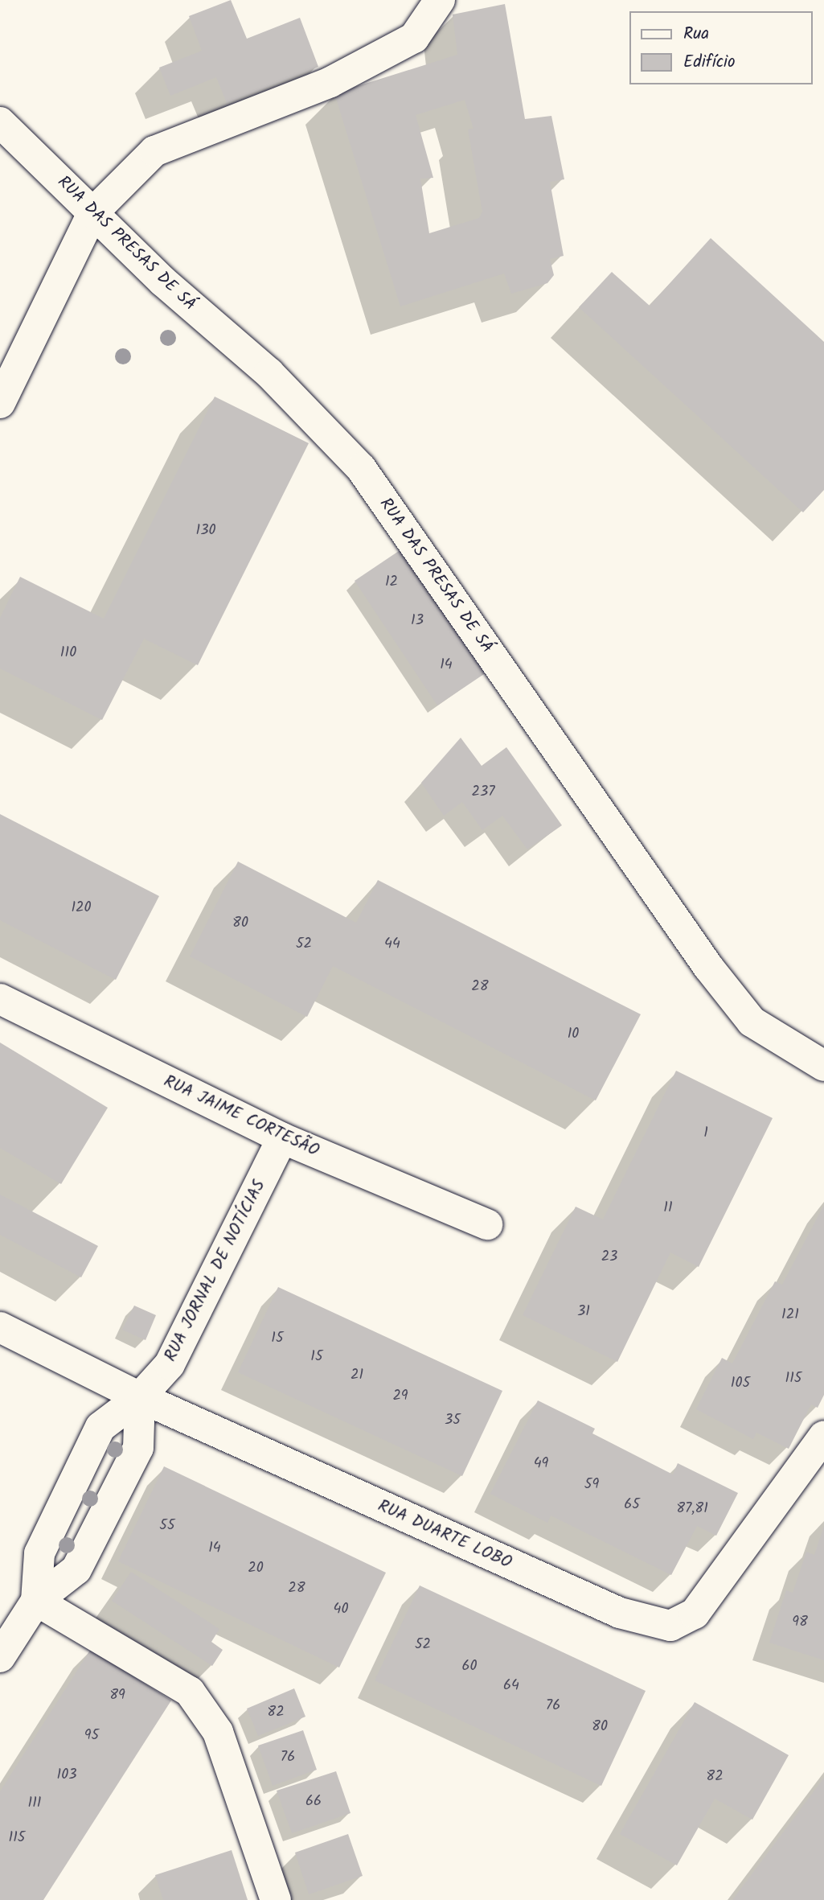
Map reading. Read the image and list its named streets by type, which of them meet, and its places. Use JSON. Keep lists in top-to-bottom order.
{
  "streets": {
    "street": [
      "RUA DAS PRESAS DE SÁ",
      "RUA JAIME CORTESÃO",
      "RUA JORNAL DE NOTÍCIAS",
      "RUA DUARTE LOBO"
    ]
  },
  "crossings": [
    ["RUA JAIME CORTESÃO", "RUA JORNAL DE NOTÍCIAS"],
    ["RUA JORNAL DE NOTÍCIAS", "RUA DUARTE LOBO"]
  ],
  "house_numbers": [
    "130",
    "12",
    "13",
    "110",
    "14",
    "237",
    "120",
    "80",
    "52",
    "44",
    "28",
    "10",
    "1",
    "11",
    "23",
    "31",
    "121",
    "15",
    "15",
    "21",
    "115",
    "105",
    "29",
    "35",
    "49",
    "59",
    "65",
    "87,81",
    "55",
    "14",
    "20",
    "28",
    "40",
    "98",
    "52",
    "60",
    "64",
    "89",
    "76",
    "82",
    "80",
    "95",
    "76",
    "103",
    "82",
    "66",
    "111",
    "115"
  ],
  "legend": ["Rua", "Edifício"]
}
